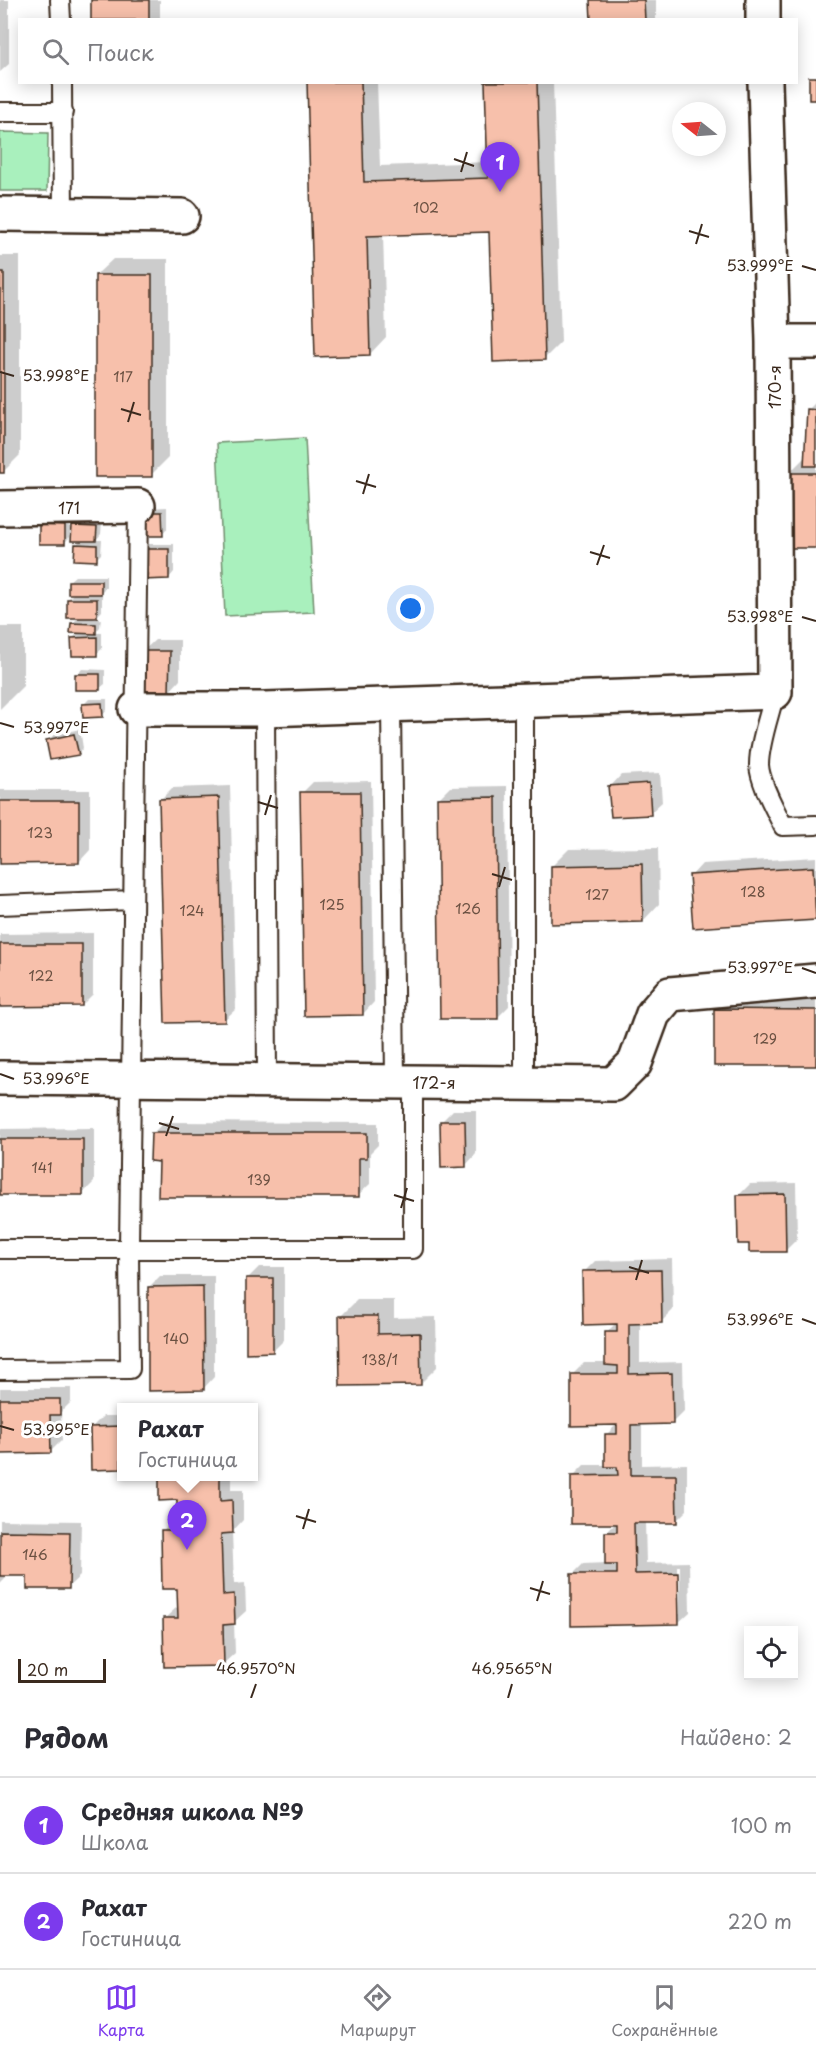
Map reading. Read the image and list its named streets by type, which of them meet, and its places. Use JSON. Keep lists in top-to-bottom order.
{
  "streets": {
    "street": ["170-я", "171", "172-я"]
  },
  "house_numbers": [
    "102",
    "117",
    "123",
    "128",
    "127",
    "125",
    "126",
    "124",
    "122",
    "129",
    "141",
    "139",
    "140",
    "138/1",
    "146"
  ],
  "scale_bar": "20 m",
  "north": "left",
  "page": {
    "search": "Поиск",
    "pins": ["1", "2"],
    "popup": ["Рахат", "Гостиница"],
    "scale": "20 m",
    "heading": ["Рядом", "Найдено: 2"],
    "list": [
      {
        "mark": "1",
        "name": "Средняя школа №9",
        "note": "Школа",
        "value": "100 m"
      },
      {
        "mark": "2",
        "name": "Рахат",
        "note": "Гостиница",
        "value": "220 m"
      }
    ],
    "nav": ["Карта", "Маршрут", "Сохранённые"]
  },
  "coordinates": [
    "53.999°E",
    "53.998°E",
    "53.997°E",
    "53.996°E",
    "53.995°E",
    "46.9570°N",
    "46.9565°N"
  ]
}
